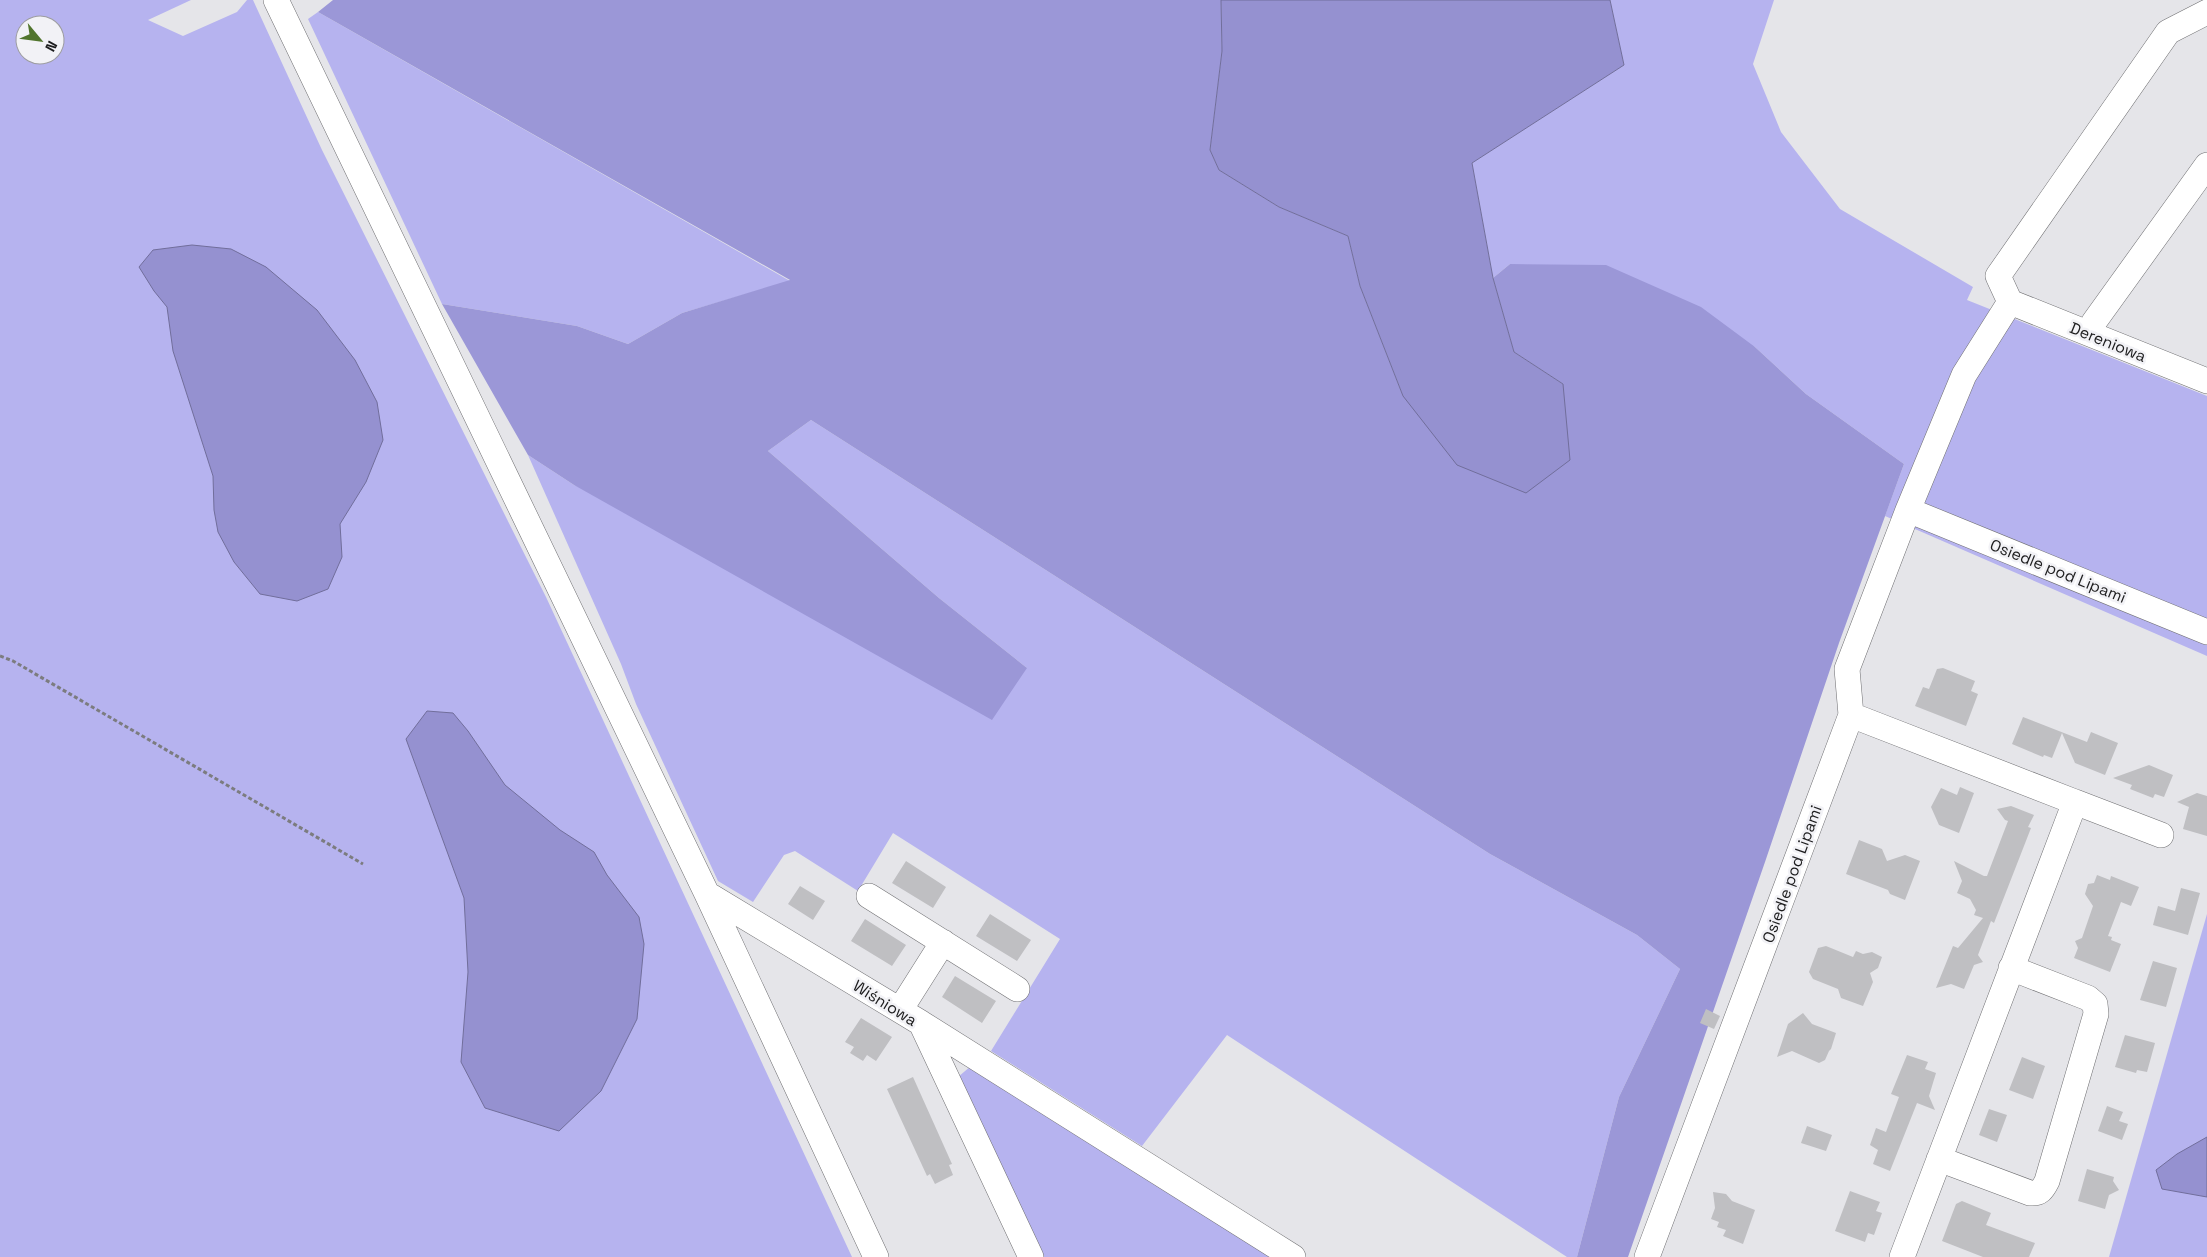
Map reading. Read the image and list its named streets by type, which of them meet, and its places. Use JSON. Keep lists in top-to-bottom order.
{
  "streets": {
    "street": ["Dereniowa", "Osiedle pod Lipami", "Wiśniowa"]
  },
  "north": "bottom right"
}
